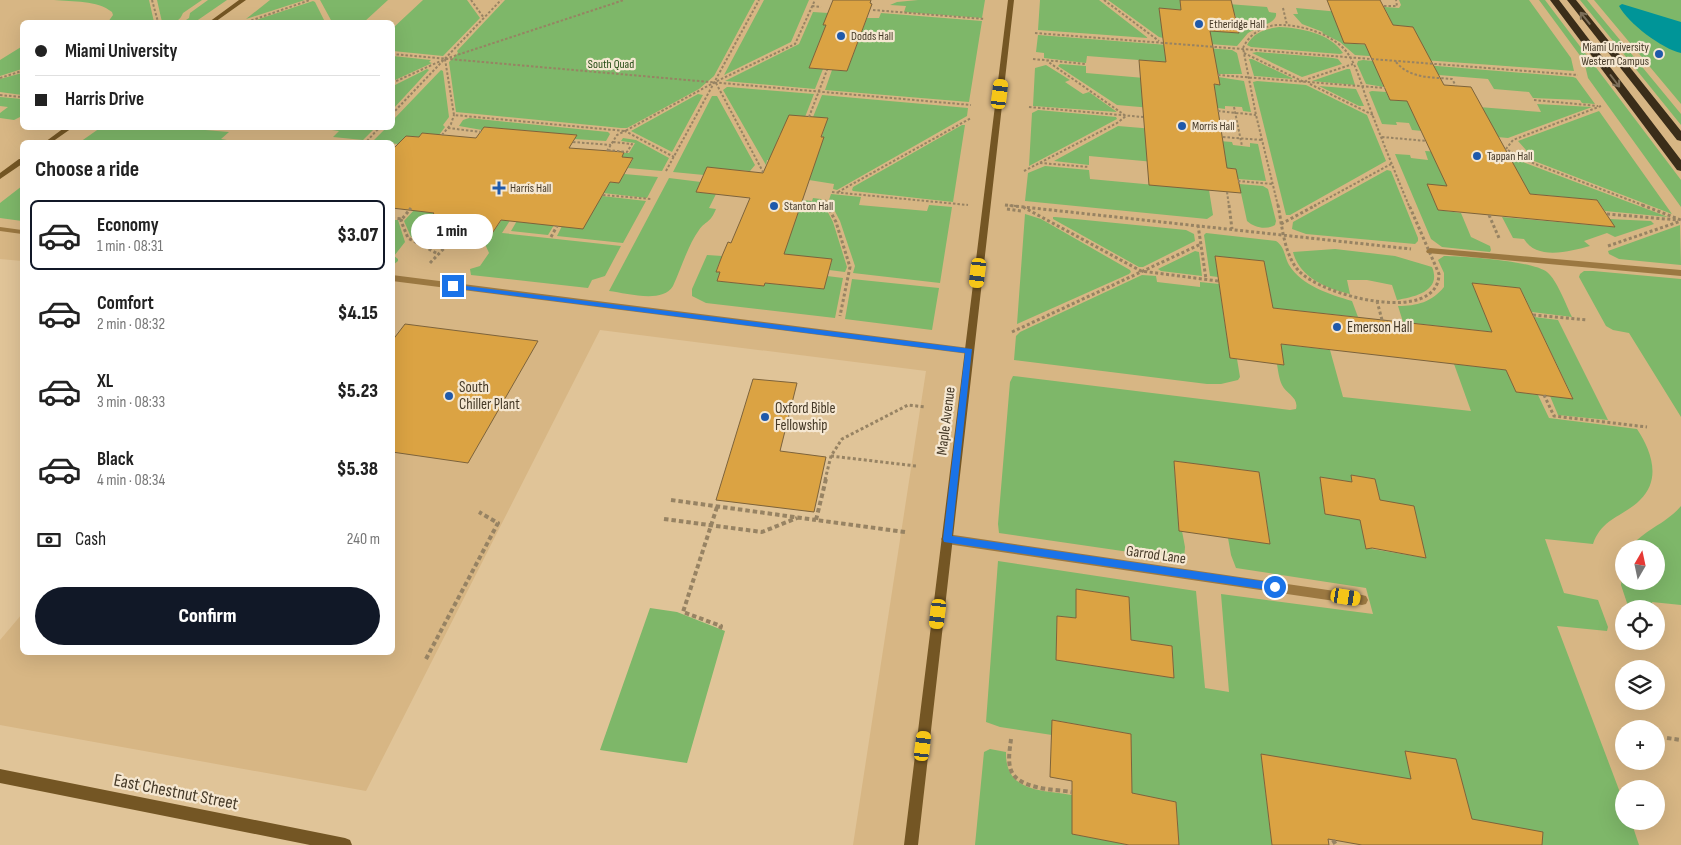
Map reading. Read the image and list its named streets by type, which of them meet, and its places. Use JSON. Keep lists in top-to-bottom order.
{
  "streets": {
    "street": ["Maple Avenue", "Garrod Lane", "East Chestnut Street"]
  },
  "crossings": [
    ["Maple Avenue", "Garrod Lane"]
  ],
  "parks": ["South Quad"],
  "places": {
    "other": [
      "Etheridge Hall",
      "Dodds Hall",
      "Miami University Western Campus",
      "Morris Hall",
      "Tappan Hall",
      "Stanton Hall",
      "Emerson Hall",
      "South Chiller Plant",
      "Oxford Bible Fellowship"
    ],
    "health": ["Harris Hall"]
  },
  "north": "top",
  "page": {
    "banner": ["Miami University", "Harris Drive"],
    "heading": "Choose a ride",
    "list": [
      {
        "name": "Economy",
        "note": "1 min · 08:31",
        "value": "$3.07"
      },
      {
        "name": "Comfort",
        "note": "2 min · 08:32",
        "value": "$4.15"
      },
      {
        "name": "XL",
        "note": "3 min · 08:33",
        "value": "$5.23"
      },
      {
        "name": "Black",
        "note": "4 min · 08:34",
        "value": "$5.38"
      }
    ],
    "bubble": "1 min",
    "pay": ["Cash", "240 m"],
    "map_buttons": ["+", "−"],
    "buttons": "Confirm"
  }
}
